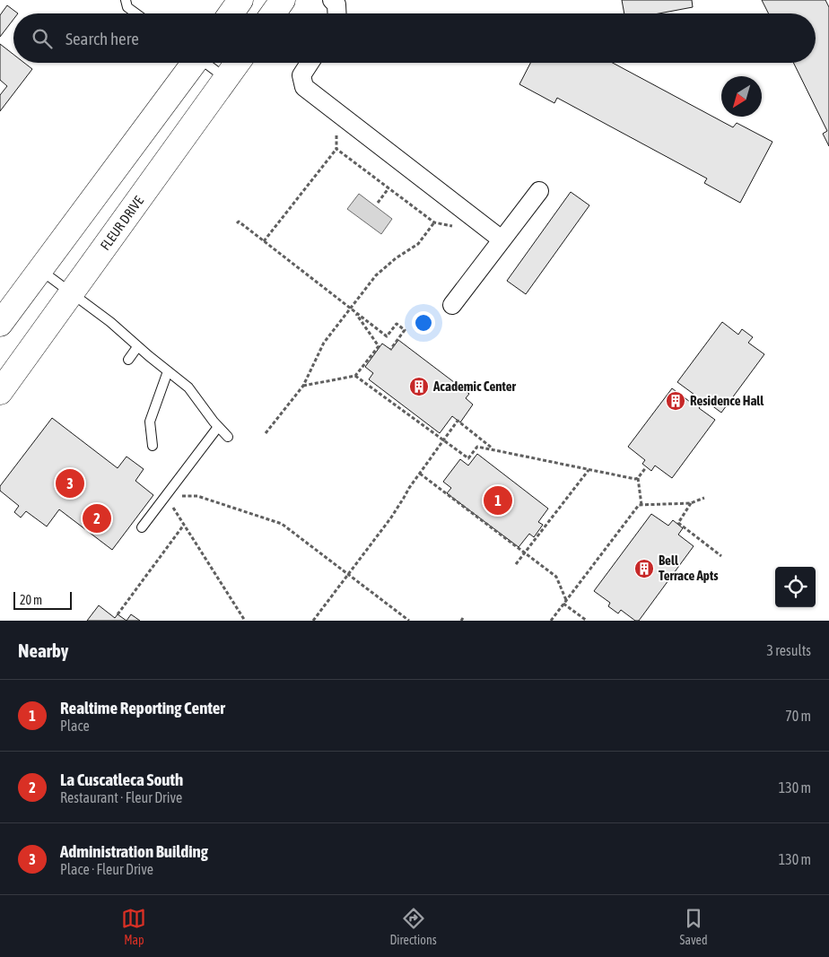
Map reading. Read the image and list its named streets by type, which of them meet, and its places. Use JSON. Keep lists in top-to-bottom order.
{
  "streets": {
    "main road": ["FLEUR DRIVE"]
  },
  "places": {
    "building": ["Academic Center", "Residence Hall", "Bell Terrace Apts"]
  },
  "scale_bar": "20 m",
  "north": "bottom left",
  "page": {
    "search": "Search here",
    "pins": ["3", "1", "2"],
    "scale": "20 m",
    "heading": ["Nearby", "3 results"],
    "list": [
      {
        "mark": "1",
        "name": "Realtime Reporting Center",
        "note": "Place",
        "value": "70 m"
      },
      {
        "mark": "2",
        "name": "La Cuscatleca South",
        "note": "Restaurant · Fleur Drive",
        "value": "130 m"
      },
      {
        "mark": "3",
        "name": "Administration Building",
        "note": "Place · Fleur Drive",
        "value": "130 m"
      }
    ],
    "nav": ["Map", "Directions", "Saved"]
  }
}
